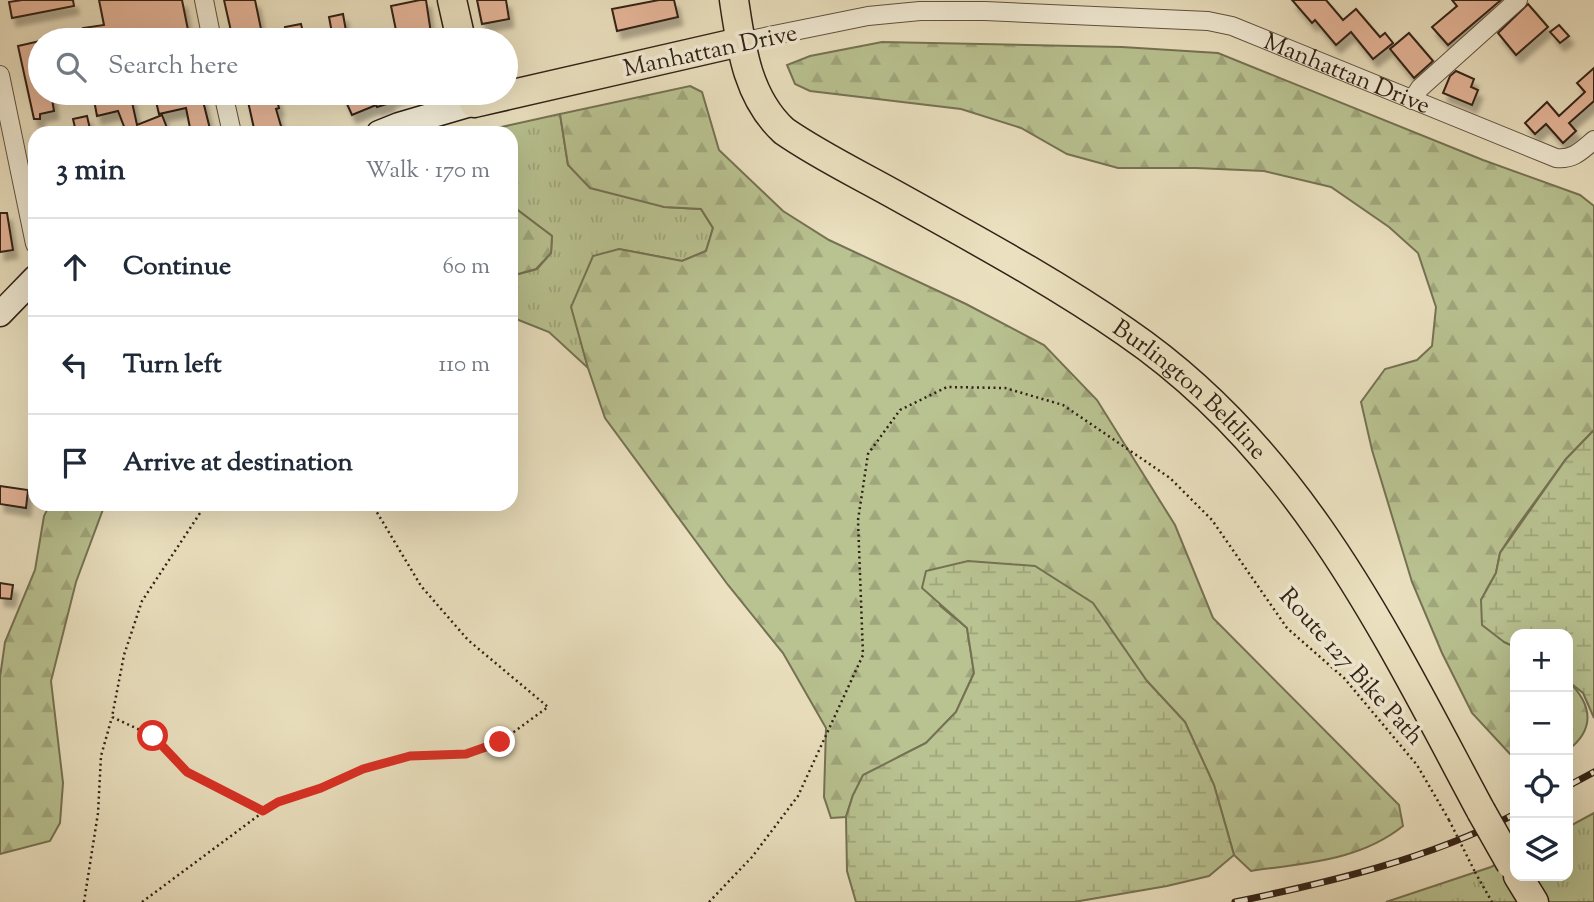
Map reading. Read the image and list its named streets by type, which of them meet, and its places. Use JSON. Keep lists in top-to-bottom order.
{
  "streets": {
    "main road": ["Manhattan Drive", "Burlington Beltline"],
    "path": ["Route 127 Bike Path"]
  },
  "crossings": [
    ["Manhattan Drive", "Burlington Beltline"]
  ],
  "page": {
    "search": "Search here",
    "heading": ["3 min", "Walk · 170 m"],
    "list": [
      ["Continue", "60 m"],
      ["Turn left", "110 m"],
      "Arrive at destination"
    ],
    "map_buttons": ["+", "−"]
  }
}
